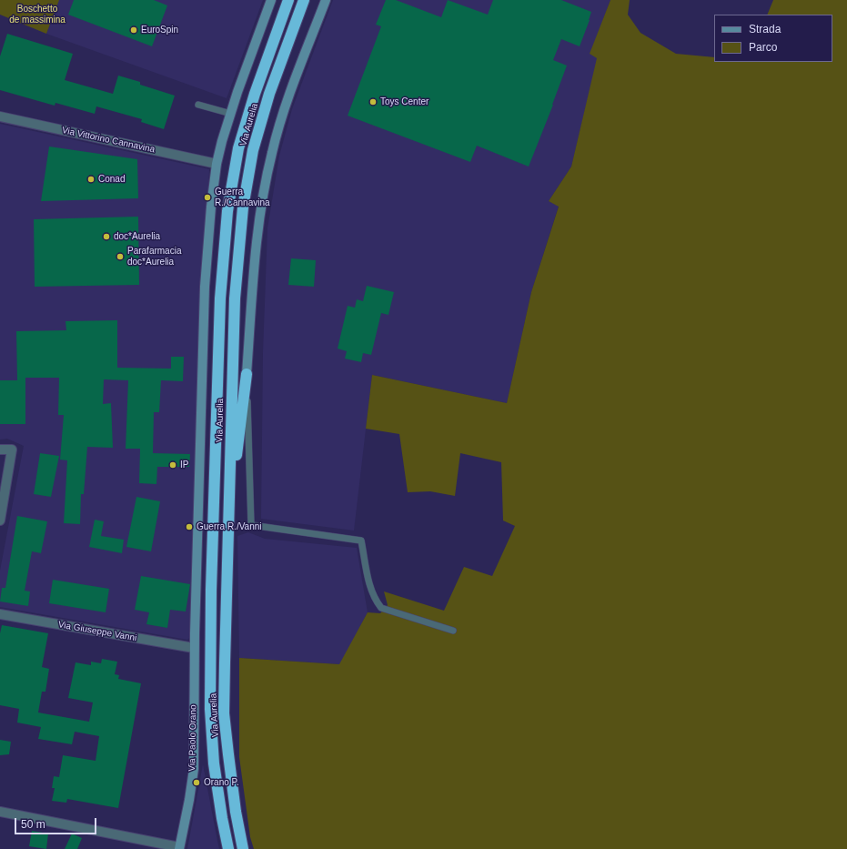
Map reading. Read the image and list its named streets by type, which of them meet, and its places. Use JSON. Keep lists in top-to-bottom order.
{
  "streets": {
    "highway": ["Via Aurelia"],
    "street": ["Via Vittorino Cannavina", "Via Giuseppe Vanni", "Via Paolo Orano"]
  },
  "crossings": [
    ["Via Giuseppe Vanni", "Via Paolo Orano"]
  ],
  "parks": ["Boschetto de massimina"],
  "places": [
    "EuroSpin",
    "Toys Center",
    "Conad",
    "Guerra R./Cannavina",
    "doc*Aurelia",
    "Parafarmacia doc*Aurelia",
    "IP",
    "Guerra R./Vanni",
    "Orano P."
  ],
  "legend": ["Strada", "Parco"],
  "scale_bar": "50 m"
}
